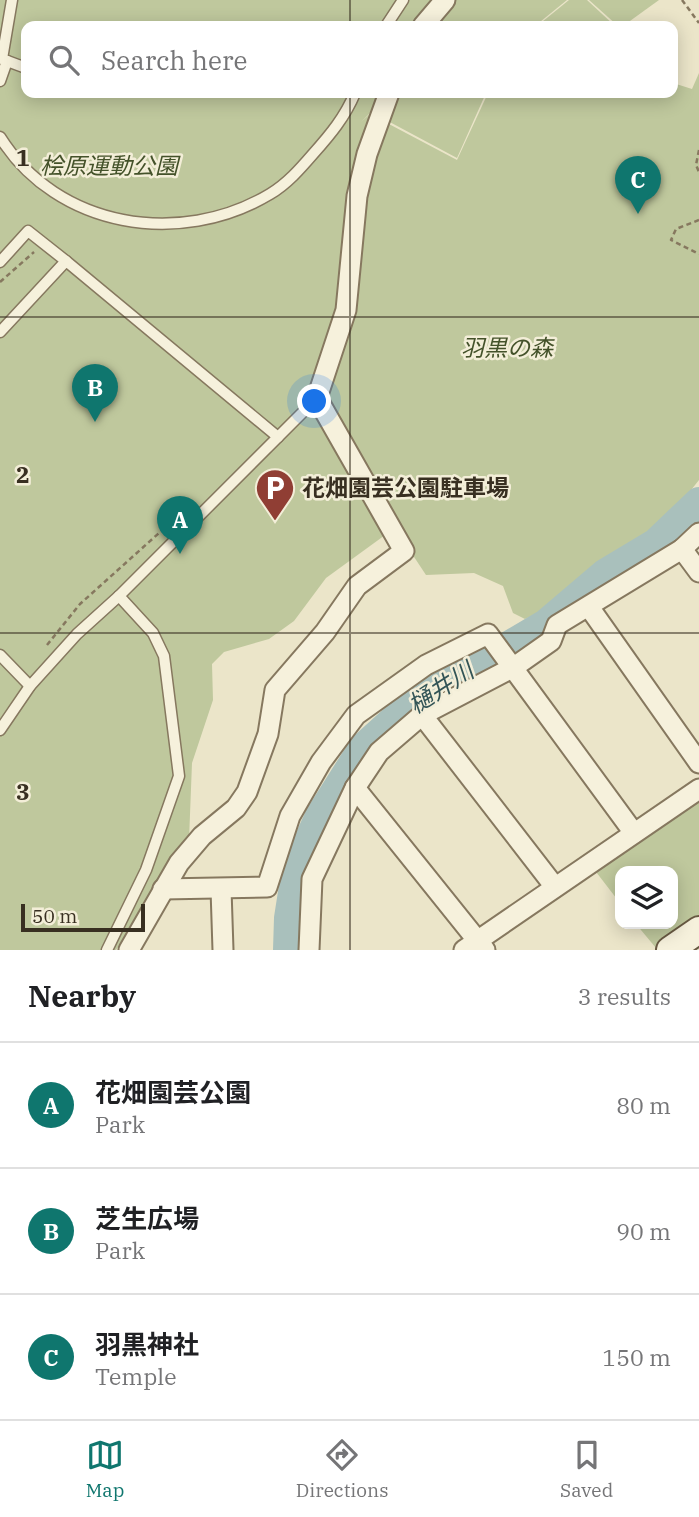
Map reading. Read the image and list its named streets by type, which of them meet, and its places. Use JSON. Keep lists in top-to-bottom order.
{
  "water": ["樋井川"],
  "parks": ["桧原運動公園", "羽黒の森"],
  "places": {
    "parking": ["花畑園芸公園駐車場"]
  },
  "scale_bar": "50 m",
  "page": {
    "search": "Search here",
    "pins": ["C", "B", "A"],
    "scale": "50 m",
    "heading": ["Nearby", "3 results"],
    "list": [
      {
        "mark": "A",
        "name": "花畑園芸公園",
        "note": "Park",
        "value": "80 m"
      },
      {
        "mark": "B",
        "name": "芝生広場",
        "note": "Park",
        "value": "90 m"
      },
      {
        "mark": "C",
        "name": "羽黒神社",
        "note": "Temple",
        "value": "150 m"
      }
    ],
    "nav": ["Map", "Directions", "Saved"]
  },
  "grid": {
    "rows": ["1", "2", "3"]
  }
}
